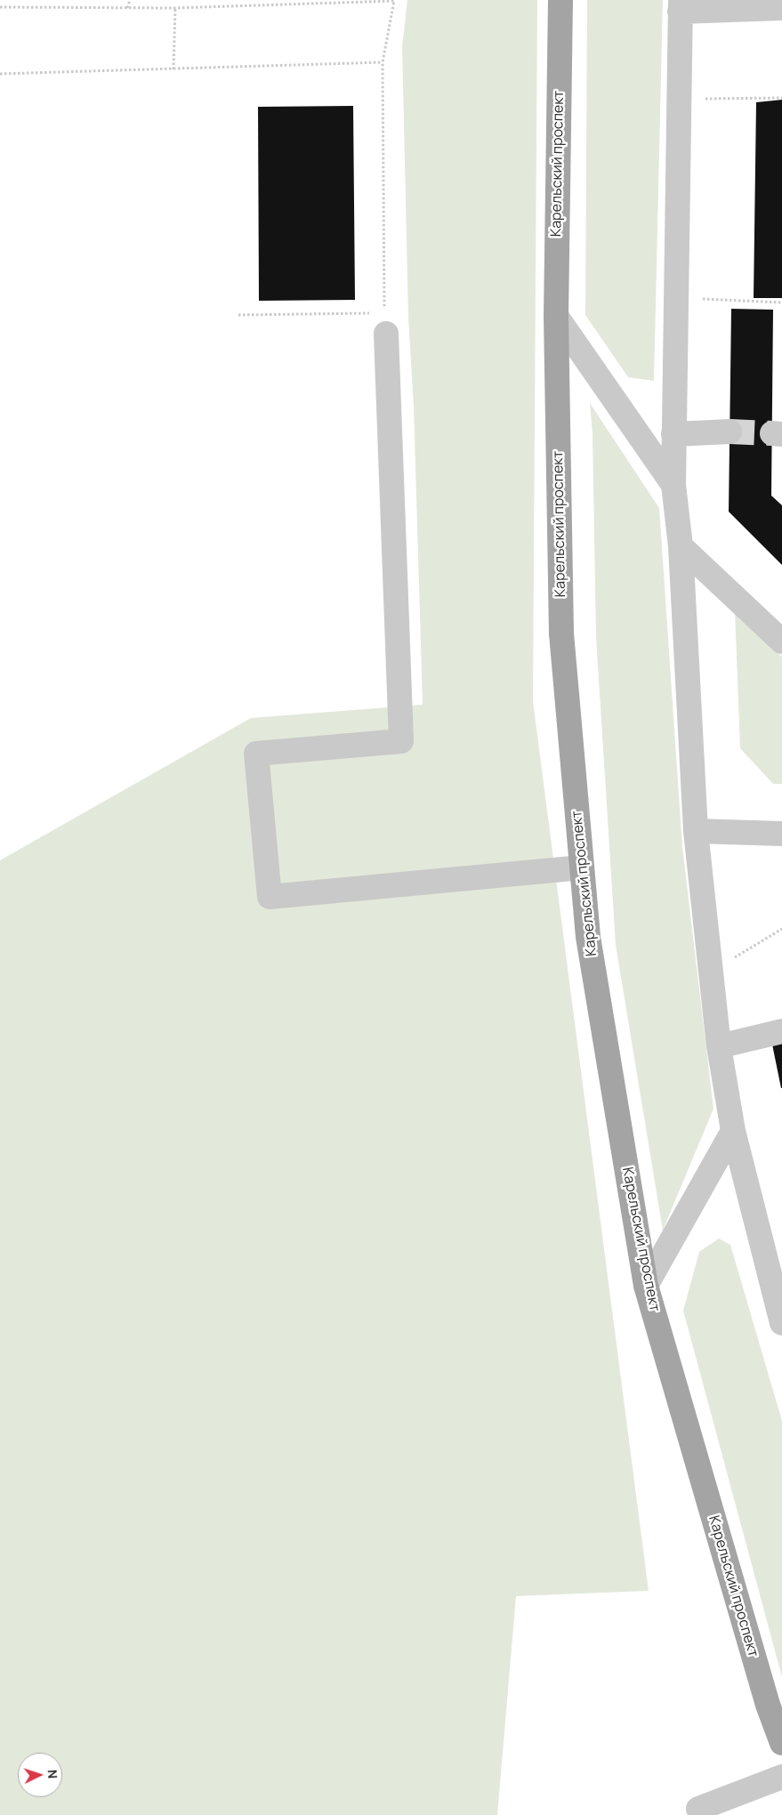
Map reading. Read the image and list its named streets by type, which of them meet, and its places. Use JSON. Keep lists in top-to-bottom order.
{
  "streets": {
    "main road": ["Карельский проспект"]
  },
  "north": "right"
}
